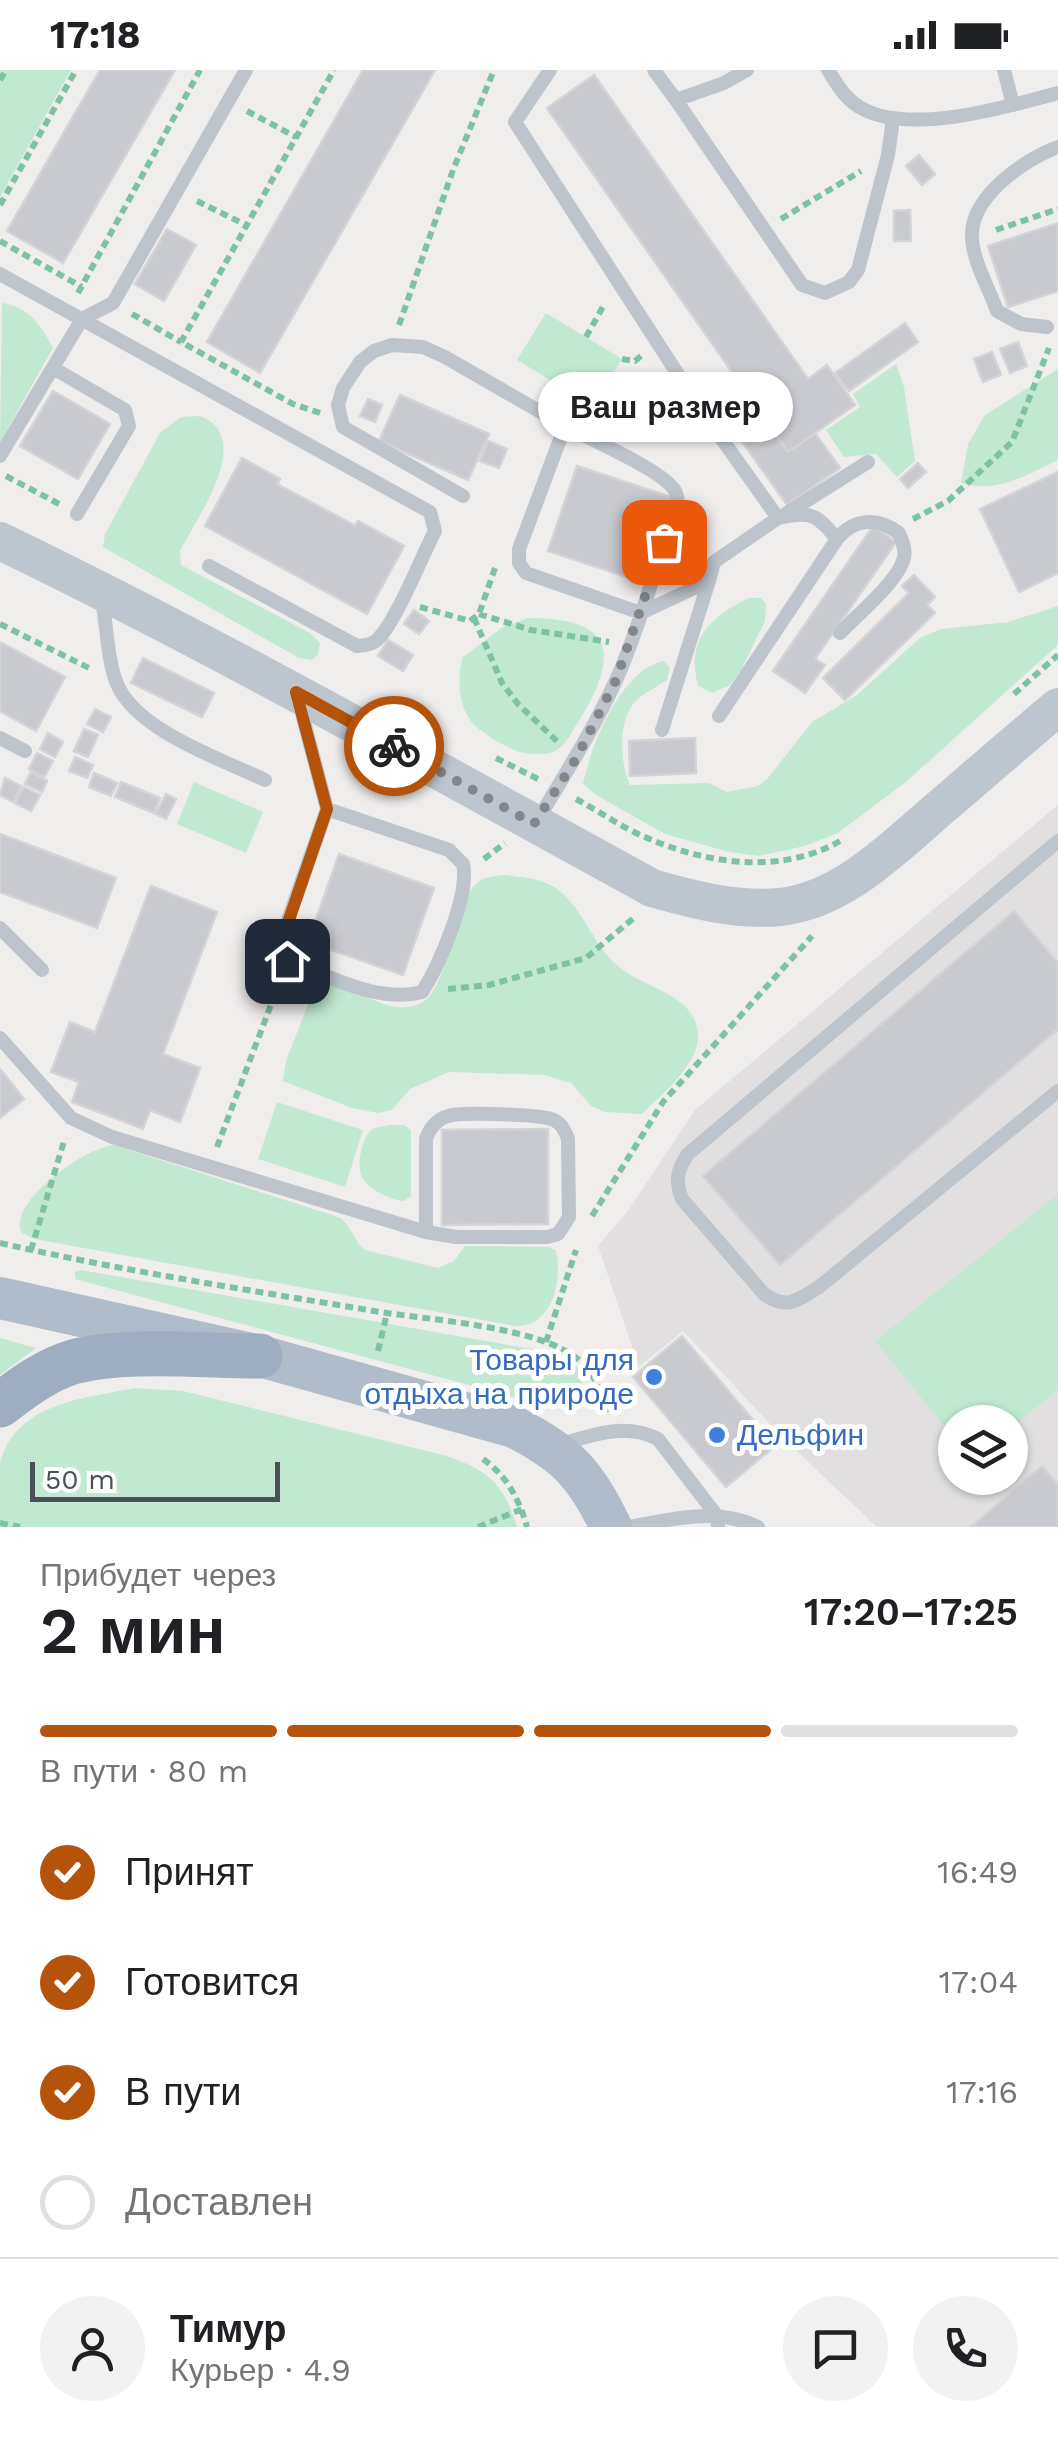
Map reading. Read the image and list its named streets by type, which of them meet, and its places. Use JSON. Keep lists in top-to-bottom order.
{
  "places": ["Ваш размер", "Товары для отдыха на природе", "Дельфин"],
  "scale_bar": "50 m",
  "page": {
    "status": "17:18",
    "bubble": "Ваш размер",
    "scale": "50 m",
    "heading": ["2 мин", "Прибудет через", "17:20–17:25"],
    "panel": ["Тимур", "Курьер · 4.9"],
    "bar": "В пути · 80 m",
    "list": [
      ["Принят", "16:49"],
      ["Готовится", "17:04"],
      ["В пути", "17:16"],
      "Доставлен"
    ]
  }
}
